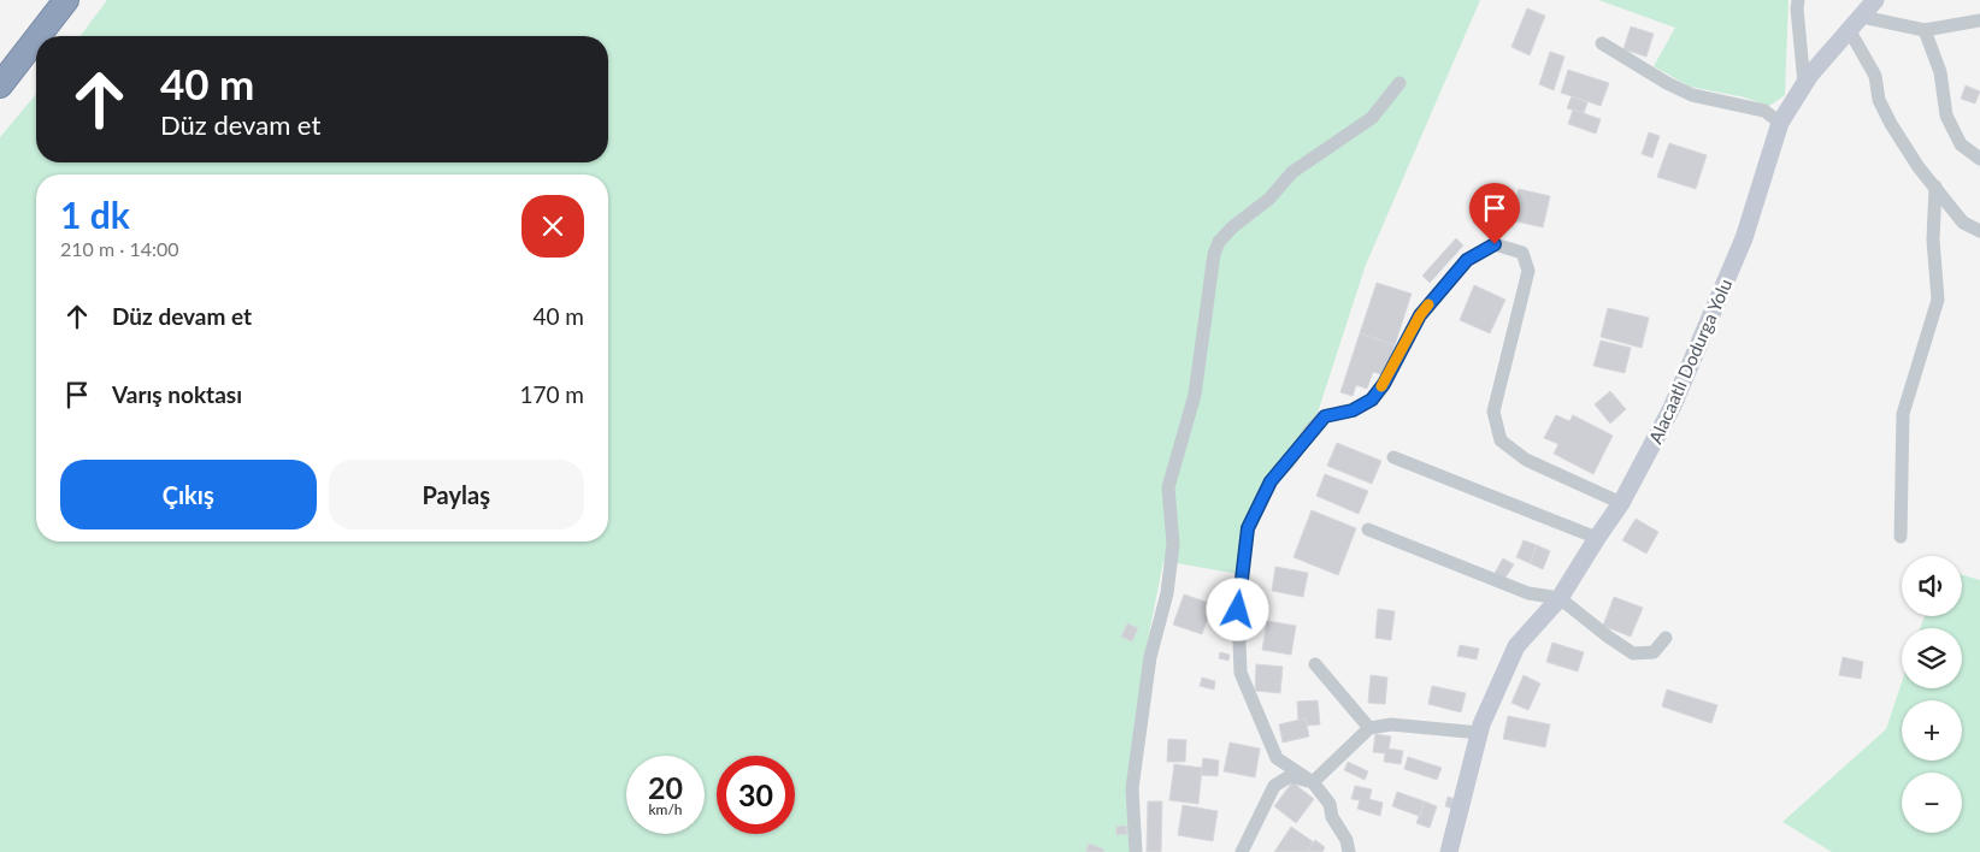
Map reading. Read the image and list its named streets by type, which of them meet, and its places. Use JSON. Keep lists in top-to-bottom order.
{
  "streets": {
    "street": ["Alacaatlı Dodurga Yolu"]
  },
  "page": {
    "turn": ["40 m", "Düz devam et"],
    "heading": ["1 dk", "210 m · 14:00"],
    "list": [
      {
        "name": "Düz devam et",
        "value": "40 m"
      },
      {
        "name": "Varış noktası",
        "value": "170 m"
      }
    ],
    "buttons": ["Çıkış", "Paylaş"],
    "map_buttons": ["+", "−"],
    "speed": "20 km/h",
    "limit": "30"
  }
}
